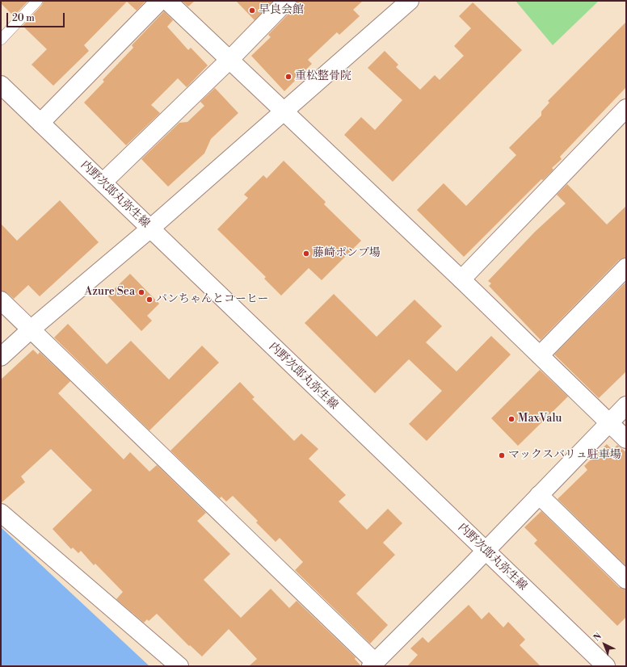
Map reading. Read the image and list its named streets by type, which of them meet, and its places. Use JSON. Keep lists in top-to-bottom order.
{
  "streets": {
    "street": ["内野次郎丸弥生線"]
  },
  "places": [
    "早良会館",
    "重松整骨院",
    "藤崎ポンプ場",
    "Azure Sea",
    "パンちゃんとコーヒー",
    "MaxValu",
    "マックスバリュ駐車場"
  ],
  "scale_bar": "20 m",
  "north": "top left"
}
